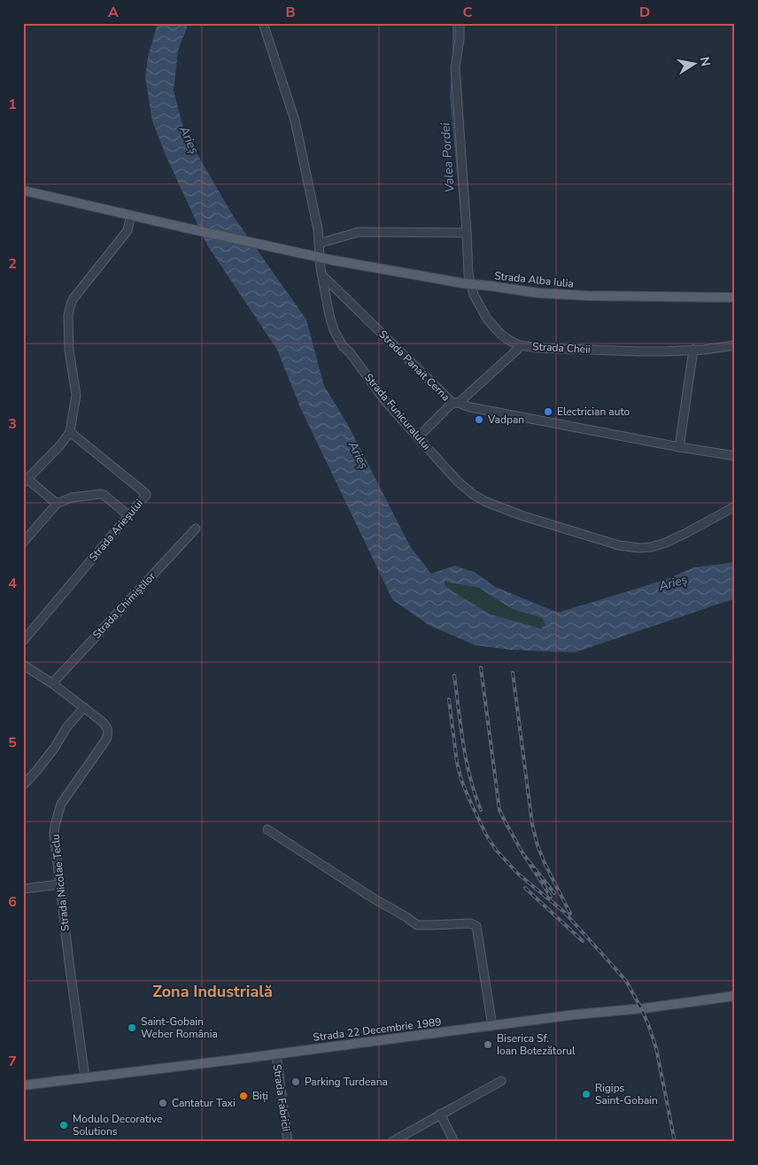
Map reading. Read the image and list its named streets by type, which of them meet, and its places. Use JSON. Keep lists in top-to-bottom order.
{
  "streets": {
    "main road": ["Strada Alba Iulia", "Strada 22 Decembrie 1989"],
    "street": [
      "Strada Cheii",
      "Strada Panait Cerna",
      "Strada Funicuralului",
      "Strada Arieșului",
      "Strada Chimiștilor",
      "Strada Nicolae Teclu",
      "Strada Fabricii"
    ]
  },
  "crossings": [
    ["Strada Panait Cerna", "Strada Funicuralului"],
    ["Strada Chimiștilor", "Strada Nicolae Teclu"],
    ["Strada Nicolae Teclu", "Strada 22 Decembrie 1989"],
    ["Strada 22 Decembrie 1989", "Strada Fabricii"]
  ],
  "districts": ["Zona Industrială"],
  "water": ["Arieș", "Valea Pordei"],
  "places": [
    "Electrician auto",
    "Vadpan",
    "Saint-Gobain Weber România",
    "Biserica Sf. Ioan Botezătorul",
    "Parking Turdeana",
    "Rigips Saint-Gobain",
    "Biți",
    "Cantatur Taxi",
    "Modulo Decorative Solutions"
  ],
  "north": "right",
  "grid": {
    "columns": [
      "A",
      "B",
      "C",
      "D"
    ],
    "rows": [
      "1",
      "2",
      "3",
      "4",
      "5",
      "6",
      "7"
    ]
  }
}
